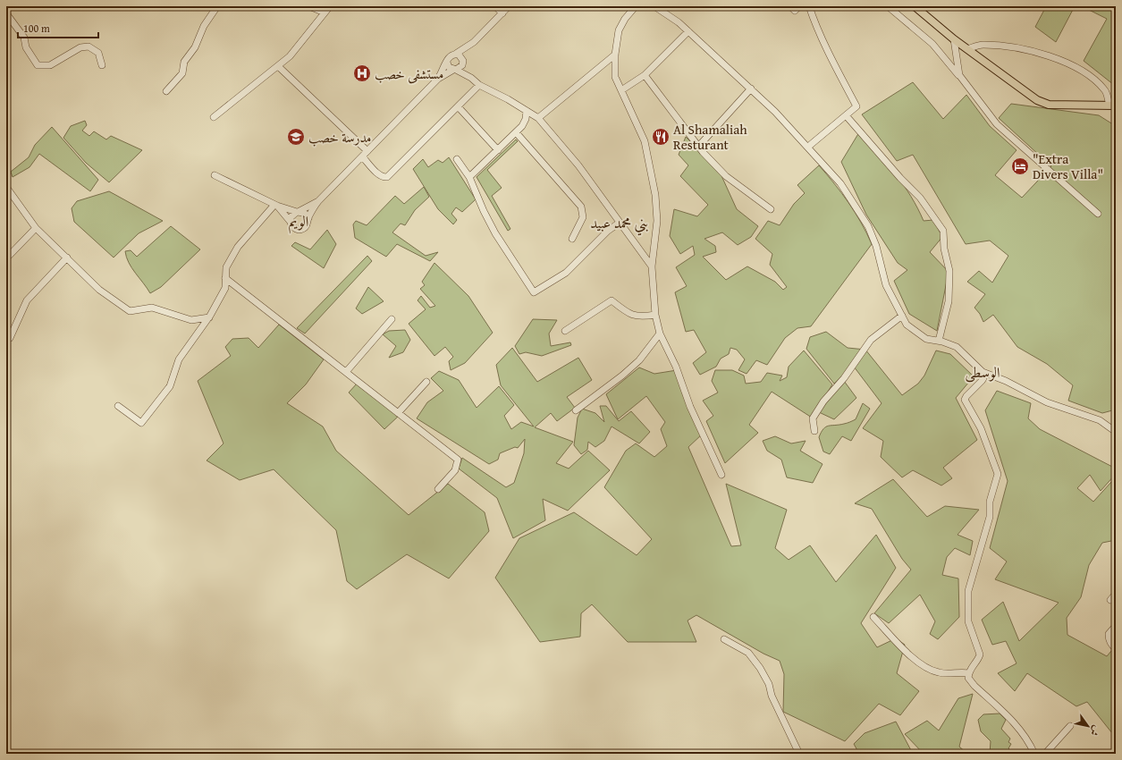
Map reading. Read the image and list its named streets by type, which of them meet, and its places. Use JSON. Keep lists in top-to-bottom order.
{
  "districts": ["الويم", "بني محمد عبيد", "الوسطى"],
  "places": {
    "hospital": ["مستشفى خصب"],
    "school or university": ["مدرسة خصب"],
    "restaurant": ["Al Shamaliah Resturant"],
    "hotel": ["\"Extra Divers Villa\""]
  },
  "scale_bar": "100 m",
  "north": "bottom right"
}
